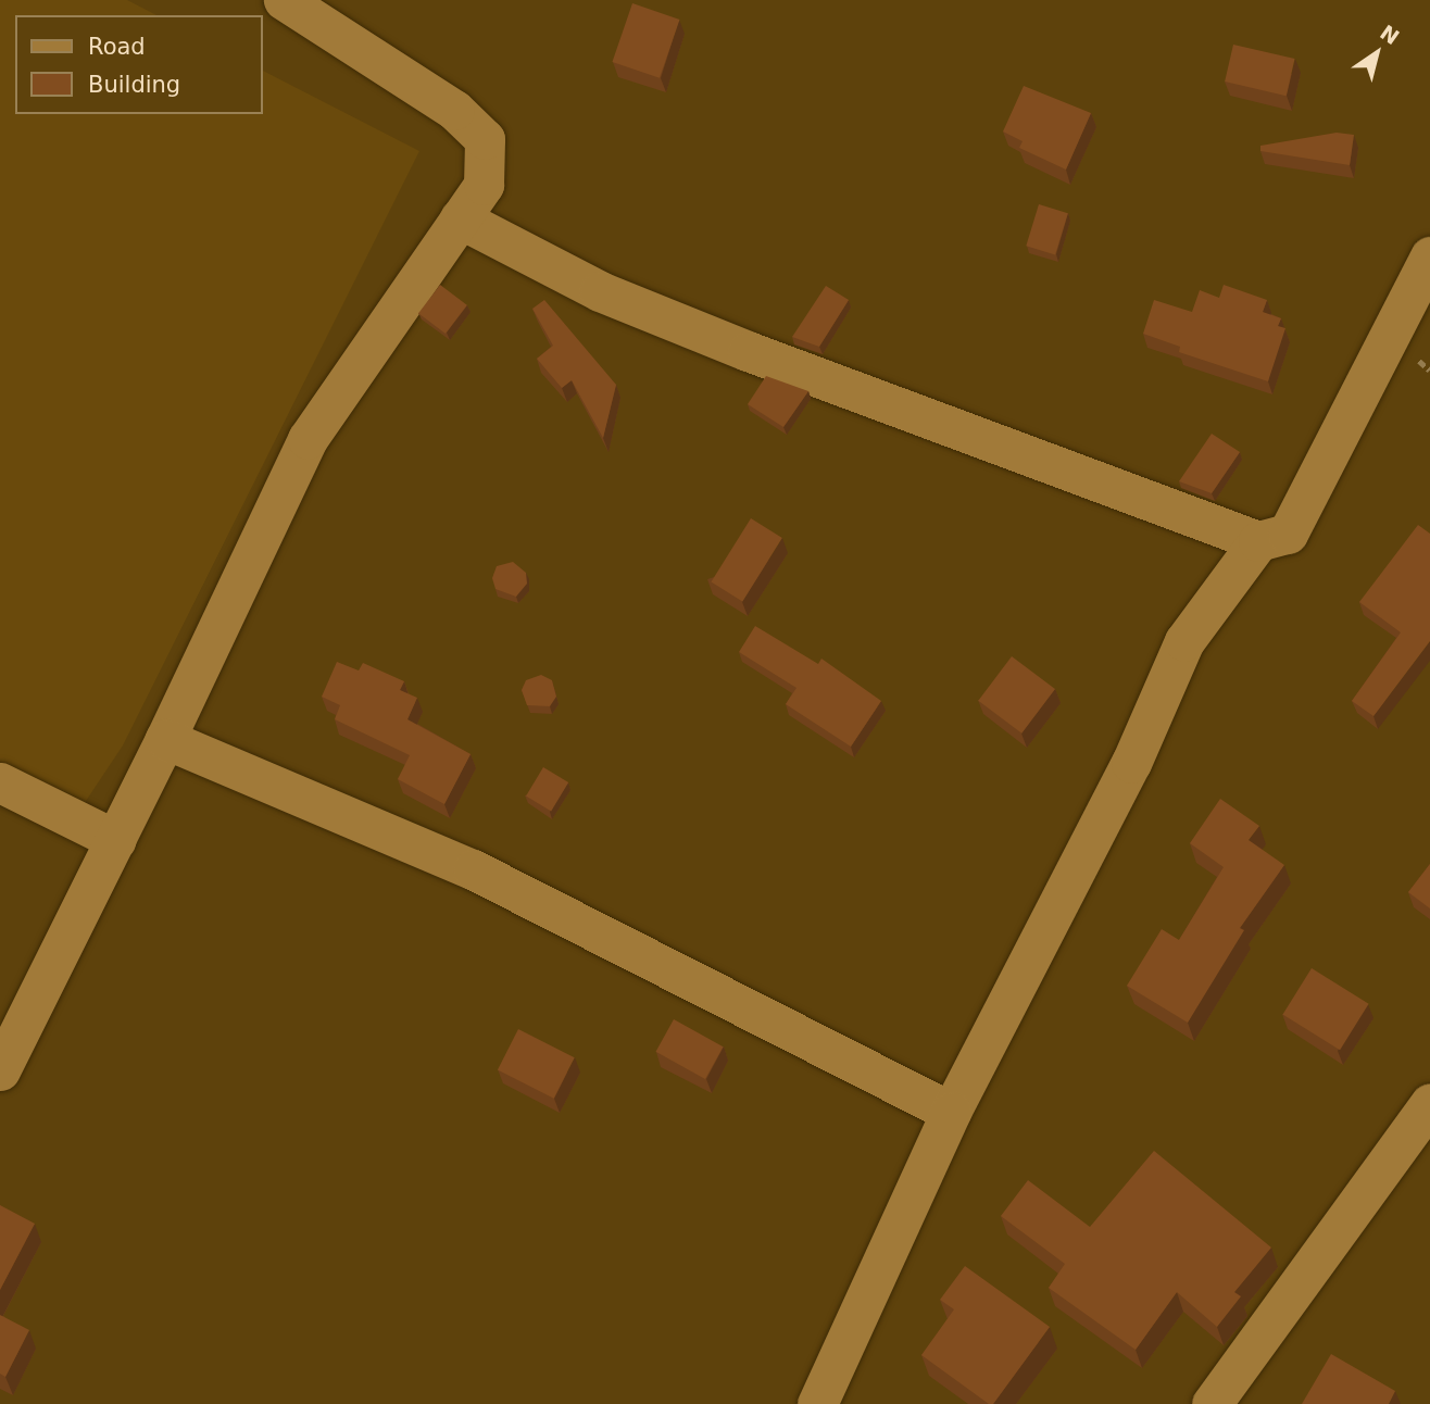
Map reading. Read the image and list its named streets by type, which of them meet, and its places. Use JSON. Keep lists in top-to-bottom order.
{
  "legend": ["Road", "Building"],
  "north": "top right"
}
